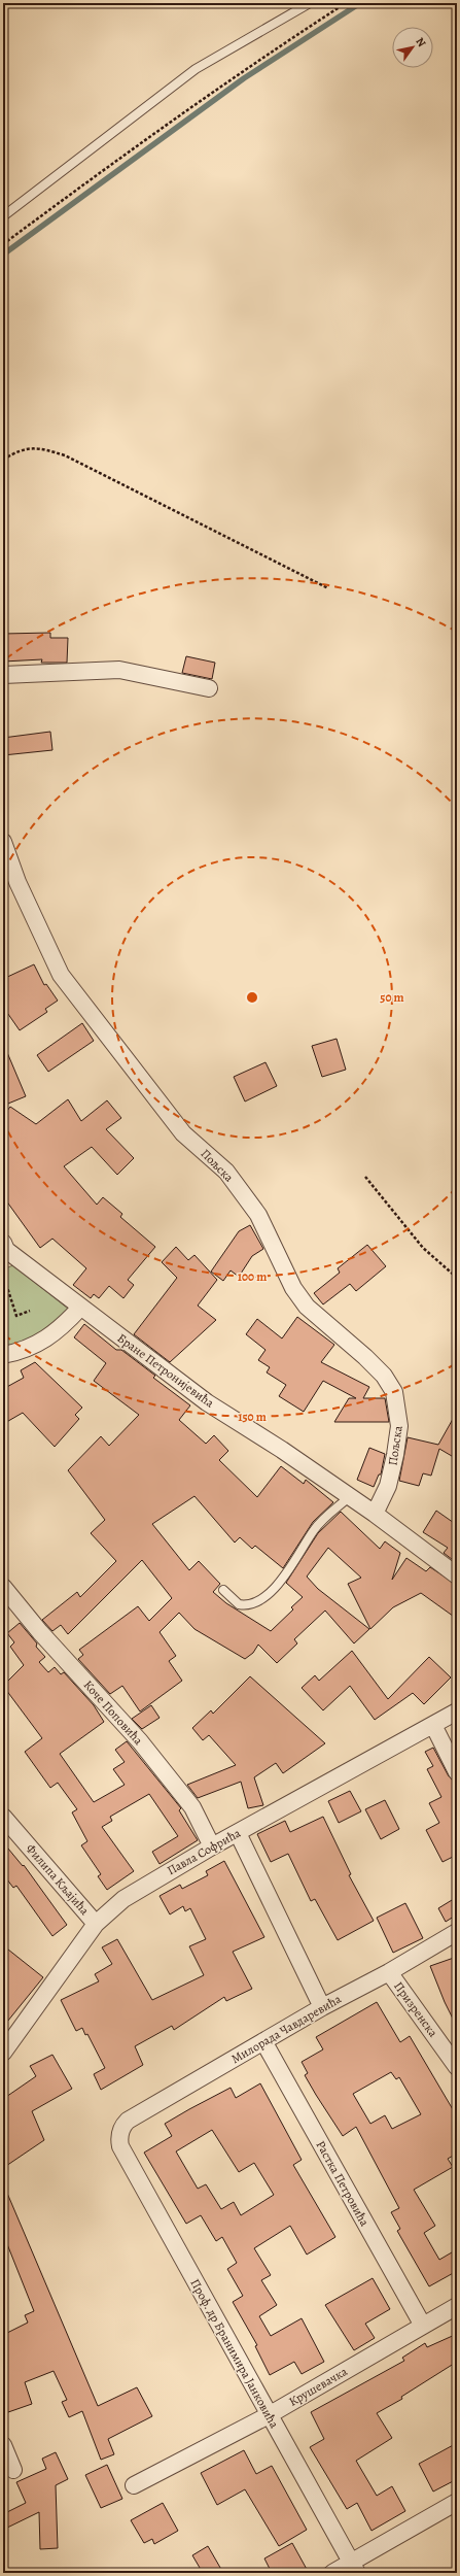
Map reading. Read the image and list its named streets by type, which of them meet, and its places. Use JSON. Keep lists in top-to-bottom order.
{
  "streets": {
    "street": [
      "Пољска",
      "Бране Петронијевића",
      "Коче Поповића",
      "Павла Софрића",
      "Филипа Кљајића",
      "Призренска",
      "Милорада Чавдаревића",
      "Растка Петровића",
      "Проф. др Бранимира Јанковића",
      "Крушевачка"
    ]
  },
  "crossings": [
    ["Пољска", "Бране Петронијевића"],
    ["Коче Поповића", "Павла Софрића"],
    ["Павла Софрића", "Филипа Кљајића"],
    ["Призренска", "Милорада Чавдаревића"],
    ["Милорада Чавдаревића", "Растка Петровића"],
    ["Милорада Чавдаревића", "Проф. др Бранимира Јанковића"],
    ["Растка Петровића", "Крушевачка"],
    ["Проф. др Бранимира Јанковића", "Крушевачка"]
  ],
  "north": "top right",
  "rings": ["50 m", "100 m", "150 m"]
}
